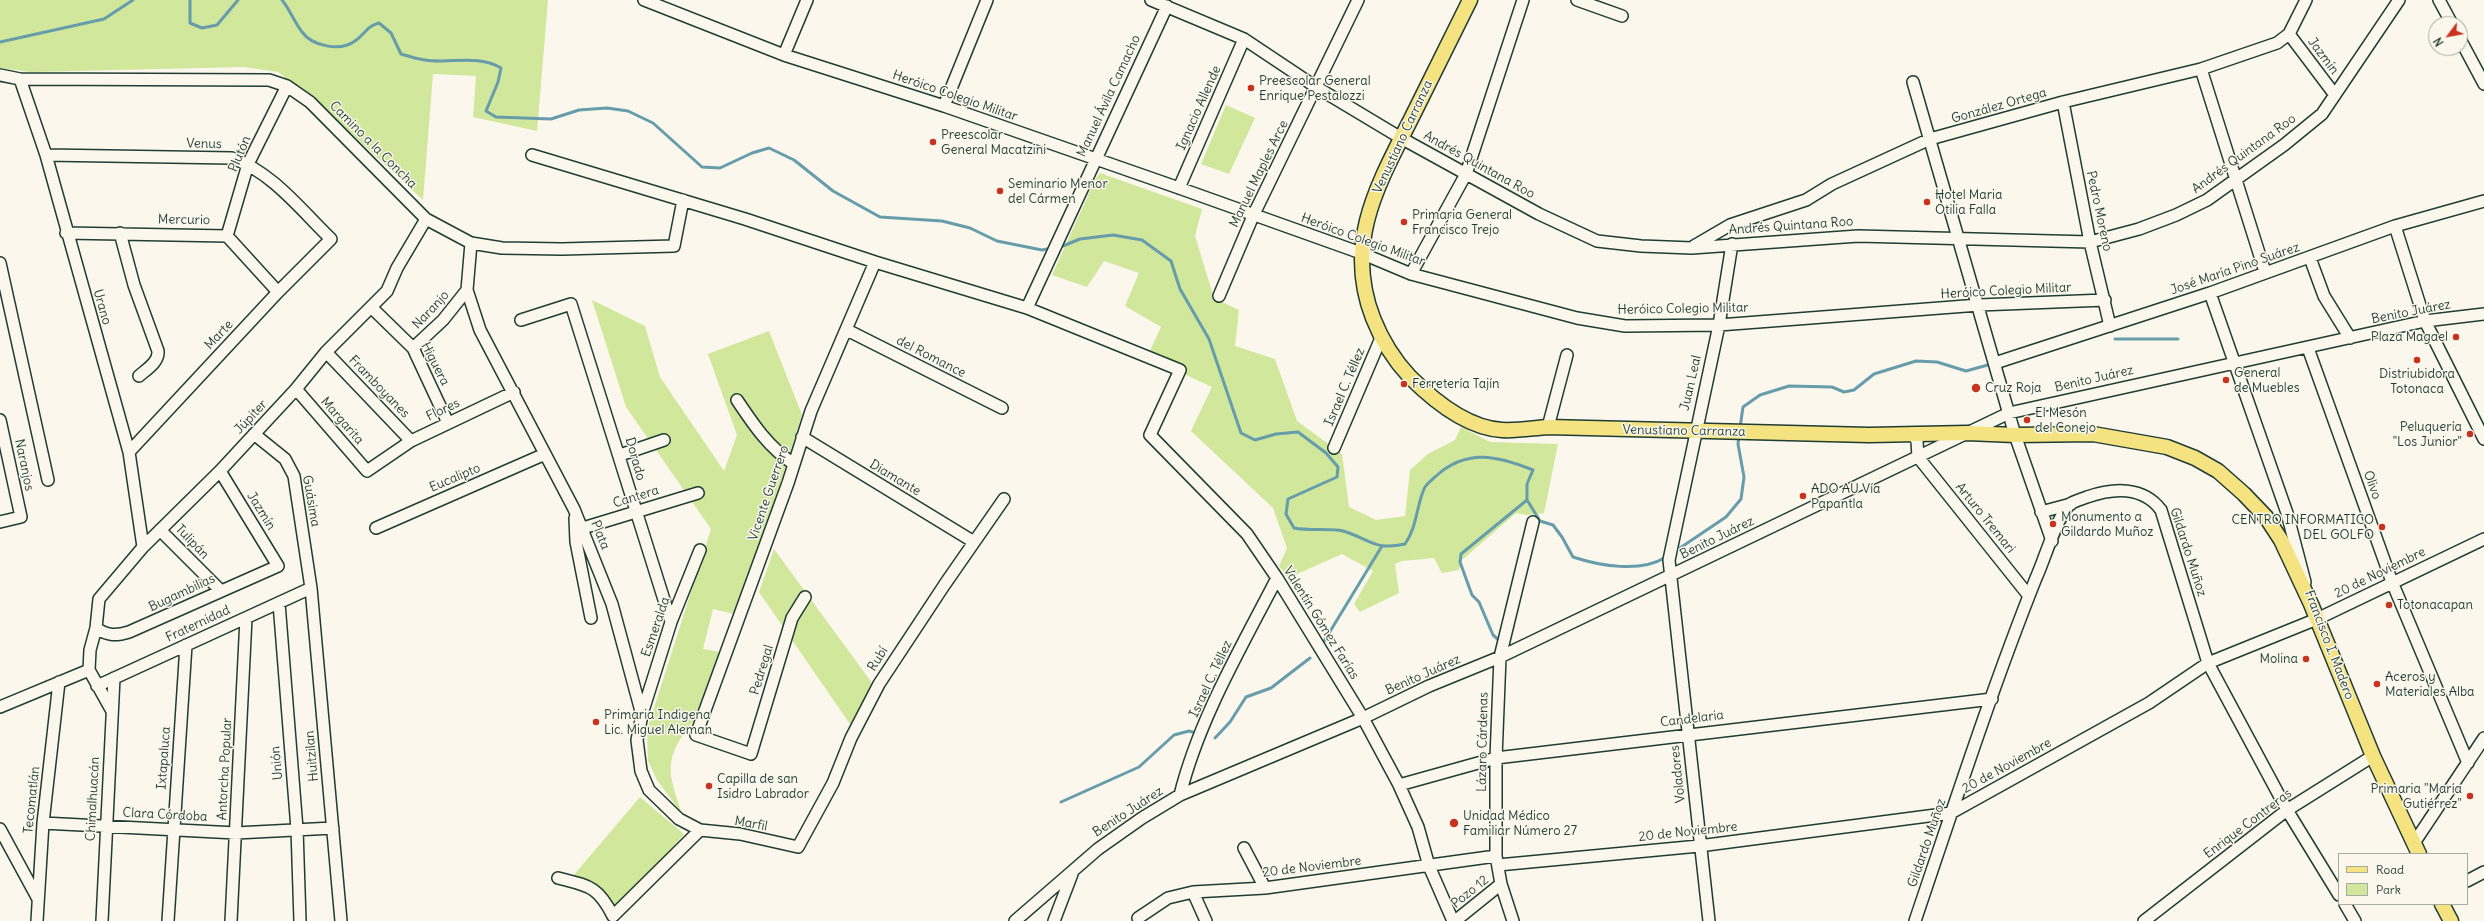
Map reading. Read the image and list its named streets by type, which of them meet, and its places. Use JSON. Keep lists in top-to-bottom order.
{
  "streets": {
    "main road": ["Venustiano Carranza", "Francisco I. Madero"],
    "street": [
      "Jazmín",
      "Heróico Colegio Militar",
      "Manuel Ávila Camacho",
      "González Ortega",
      "Ignacio Allende",
      "Venus",
      "Camino a la Concha",
      "Plutón",
      "Andrés Quintana Roo",
      "Manuel Maples Arce",
      "Pedro Moreno",
      "Mercurio",
      "José María Pino Suárez",
      "Urano",
      "Naranjo",
      "Benito Juárez",
      "Marte",
      "del Romance",
      "Higuera",
      "Juan Leal",
      "Framboyanes",
      "Israel C. Téllez",
      "Flores",
      "Júpiter",
      "Margarita",
      "Dorado",
      "Naranjos",
      "Eucalipto",
      "Diamante",
      "Olivo",
      "Vicente Guerrero",
      "Cantera",
      "Guásima",
      "Arturo Tremari",
      "Plata",
      "Tulipán",
      "Gildardo Muñoz",
      "20 de Noviembre",
      "Bugambilias",
      "Valentín Gómez Farías",
      "Fraternidad",
      "Esmeralda",
      "Rubí",
      "Pedregal",
      "Candelaria",
      "Lázaro Cárdenas",
      "Huitzilan",
      "Ixtapaluca",
      "Unión",
      "Antorcha Popular",
      "Voladores",
      "Chimalhuacán",
      "Tecomatlán",
      "Clara Córdoba",
      "Marfil",
      "Enrique Contreras",
      "Pozo 12"
    ]
  },
  "crossings": [
    ["Jazmín", "González Ortega"],
    ["Jazmín", "Andrés Quintana Roo"],
    ["Jazmín", "Júpiter"],
    ["Jazmín", "Bugambilias"],
    ["Heróico Colegio Militar", "Manuel Ávila Camacho"],
    ["Heróico Colegio Militar", "Ignacio Allende"],
    ["Heróico Colegio Militar", "Venustiano Carranza"],
    ["Heróico Colegio Militar", "Manuel Maples Arce"],
    ["Heróico Colegio Militar", "Pedro Moreno"],
    ["Heróico Colegio Militar", "Juan Leal"],
    ["Manuel Ávila Camacho", "Andrés Quintana Roo"],
    ["Manuel Ávila Camacho", "Valentín Gómez Farías"],
    ["González Ortega", "Andrés Quintana Roo"],
    ["González Ortega", "Pedro Moreno"],
    ["Ignacio Allende", "Andrés Quintana Roo"],
    ["Venustiano Carranza", "Andrés Quintana Roo"],
    ["Venustiano Carranza", "Benito Juárez"],
    ["Venustiano Carranza", "Juan Leal"],
    ["Venustiano Carranza", "Israel C. Téllez"],
    ["Venustiano Carranza", "Francisco I. Madero"],
    ["Venus", "Plutón"],
    ["Venus", "Urano"],
    ["Venus", "Marte"],
    ["Camino a la Concha", "Plutón"],
    ["Camino a la Concha", "Urano"],
    ["Camino a la Concha", "Júpiter"],
    ["Camino a la Concha", "Plata"],
    ["Plutón", "Mercurio"],
    ["Andrés Quintana Roo", "Manuel Maples Arce"],
    ["Andrés Quintana Roo", "Pedro Moreno"],
    ["Andrés Quintana Roo", "Juan Leal"],
    ["Pedro Moreno", "José María Pino Suárez"],
    ["Mercurio", "Urano"],
    ["Mercurio", "Marte"],
    ["José María Pino Suárez", "Francisco I. Madero"],
    ["Urano", "Marte"],
    ["Urano", "Júpiter"],
    ["Naranjo", "Higuera"],
    ["Naranjo", "Plata"],
    ["Benito Juárez", "Juan Leal"],
    ["Benito Juárez", "Israel C. Téllez"],
    ["Benito Juárez", "Olivo"],
    ["Benito Juárez", "Arturo Tremari"],
    ["Benito Juárez", "Valentín Gómez Farías"],
    ["Benito Juárez", "Francisco I. Madero"],
    ["Benito Juárez", "Lázaro Cárdenas"],
    ["Benito Juárez", "Voladores"],
    ["del Romance", "Vicente Guerrero"],
    ["Higuera", "Flores"],
    ["Higuera", "Júpiter"],
    ["Juan Leal", "Voladores"],
    ["Framboyanes", "Flores"],
    ["Framboyanes", "Júpiter"],
    ["Israel C. Téllez", "Valentín Gómez Farías"],
    ["Flores", "Margarita"],
    ["Flores", "Plata"],
    ["Júpiter", "Margarita"],
    ["Júpiter", "Guásima"],
    ["Júpiter", "Tulipán"],
    ["Júpiter", "Bugambilias"],
    ["Dorado", "Cantera"],
    ["Dorado", "Esmeralda"],
    ["Eucalipto", "Plata"],
    ["Diamante", "Vicente Guerrero"],
    ["Diamante", "Rubí"],
    ["Olivo", "20 de Noviembre"],
    ["Vicente Guerrero", "Pedregal"],
    ["Cantera", "Plata"],
    ["Guásima", "Fraternidad"],
    ["Guásima", "Huitzilan"],
    ["Arturo Tremari", "Gildardo Muñoz"],
    ["Plata", "Esmeralda"],
    ["Plata", "Marfil"],
    ["Tulipán", "Bugambilias"],
    ["Gildardo Muñoz", "20 de Noviembre"],
    ["Gildardo Muñoz", "Candelaria"],
    ["Gildardo Muñoz", "Enrique Contreras"],
    ["20 de Noviembre", "Valentín Gómez Farías"],
    ["20 de Noviembre", "Francisco I. Madero"],
    ["20 de Noviembre", "Lázaro Cárdenas"],
    ["20 de Noviembre", "Voladores"],
    ["Valentín Gómez Farías", "Candelaria"],
    ["Valentín Gómez Farías", "Pozo 12"],
    ["Fraternidad", "Huitzilan"],
    ["Fraternidad", "Ixtapaluca"],
    ["Fraternidad", "Unión"],
    ["Fraternidad", "Antorcha Popular"],
    ["Fraternidad", "Chimalhuacán"],
    ["Francisco I. Madero", "Enrique Contreras"],
    ["Rubí", "Marfil"],
    ["Candelaria", "Lázaro Cárdenas"],
    ["Candelaria", "Voladores"],
    ["Lázaro Cárdenas", "Pozo 12"],
    ["Huitzilan", "Clara Córdoba"],
    ["Ixtapaluca", "Clara Córdoba"],
    ["Unión", "Clara Córdoba"],
    ["Antorcha Popular", "Clara Córdoba"],
    ["Chimalhuacán", "Clara Córdoba"],
    ["Tecomatlán", "Clara Córdoba"]
  ],
  "places": [
    "Preescolar General Enrique Pestalozzi",
    "Preescolar General Macatzini",
    "Seminario Menor del Cármen",
    "Hotel Maria Otilia Falla",
    "Primaria General Francisco Trejo",
    "Plaza Magael",
    "Distriubidora Totonaca",
    "General de Muebles",
    "Ferretería Tajín",
    "Cruz Roja",
    "El Mesón del Conejo",
    "Peluquería \"Los Junior\"",
    "ADO AU Vía Papantla",
    "Monumento a Gildardo Muñoz",
    "CENTRO INFORMATICO DEL GOLFO",
    "Totonacapan",
    "Molina",
    "Aceros y Materiales Alba",
    "Primaria Indigena Lic. Miguel Aleman",
    "Capilla de san Isidro Labrador",
    "Primaria \"María Gutiérrez\"",
    "Unidad Médico Familiar Número 27"
  ],
  "legend": ["Road", "Park"],
  "north": "bottom left"
}
